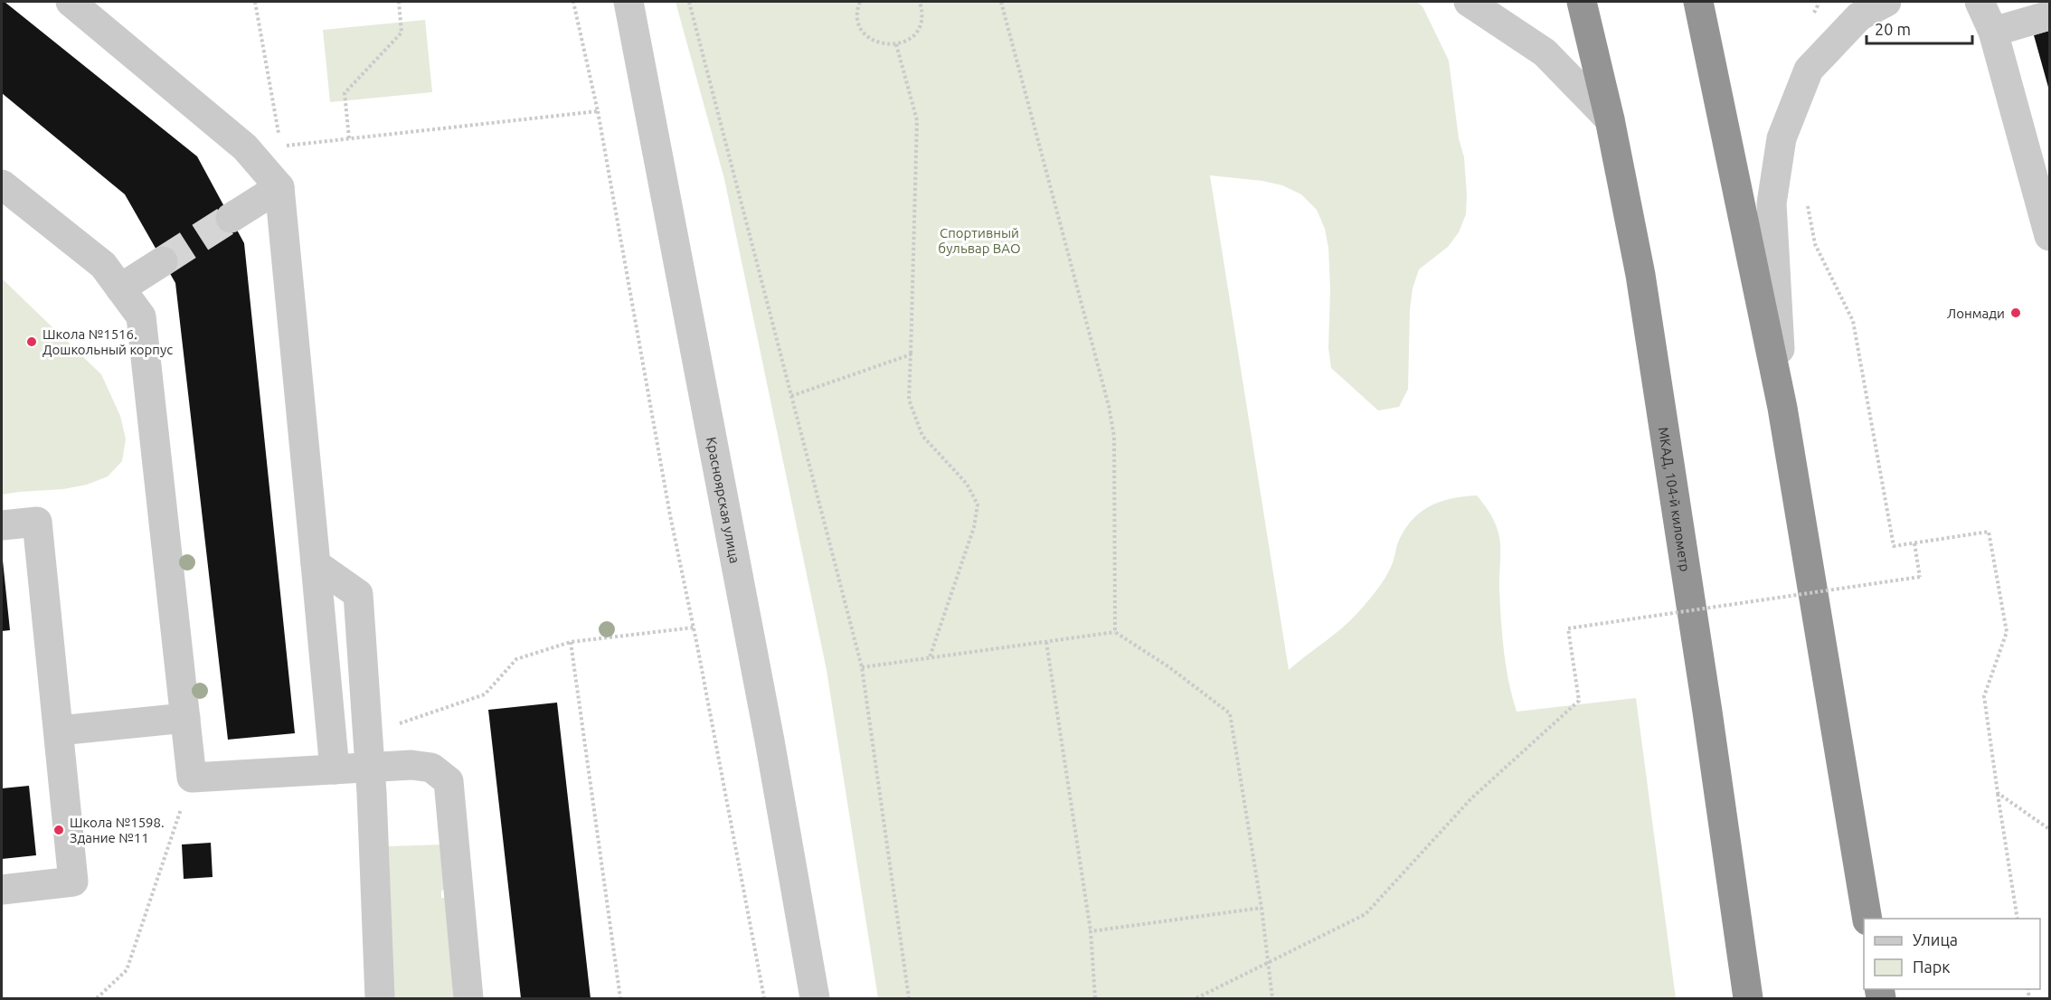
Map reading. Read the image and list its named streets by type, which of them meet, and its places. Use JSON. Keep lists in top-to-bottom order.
{
  "streets": {
    "highway": ["МКАД, 104-й километр"],
    "street": ["Красноярская улица"]
  },
  "parks": ["Спортивный бульвар ВАО"],
  "places": ["Лонмади", "Школа №1516. Дошкольный корпус", "Школа №1598. Здание №11"],
  "legend": ["Улица", "Парк"],
  "scale_bar": "20 m"
}
